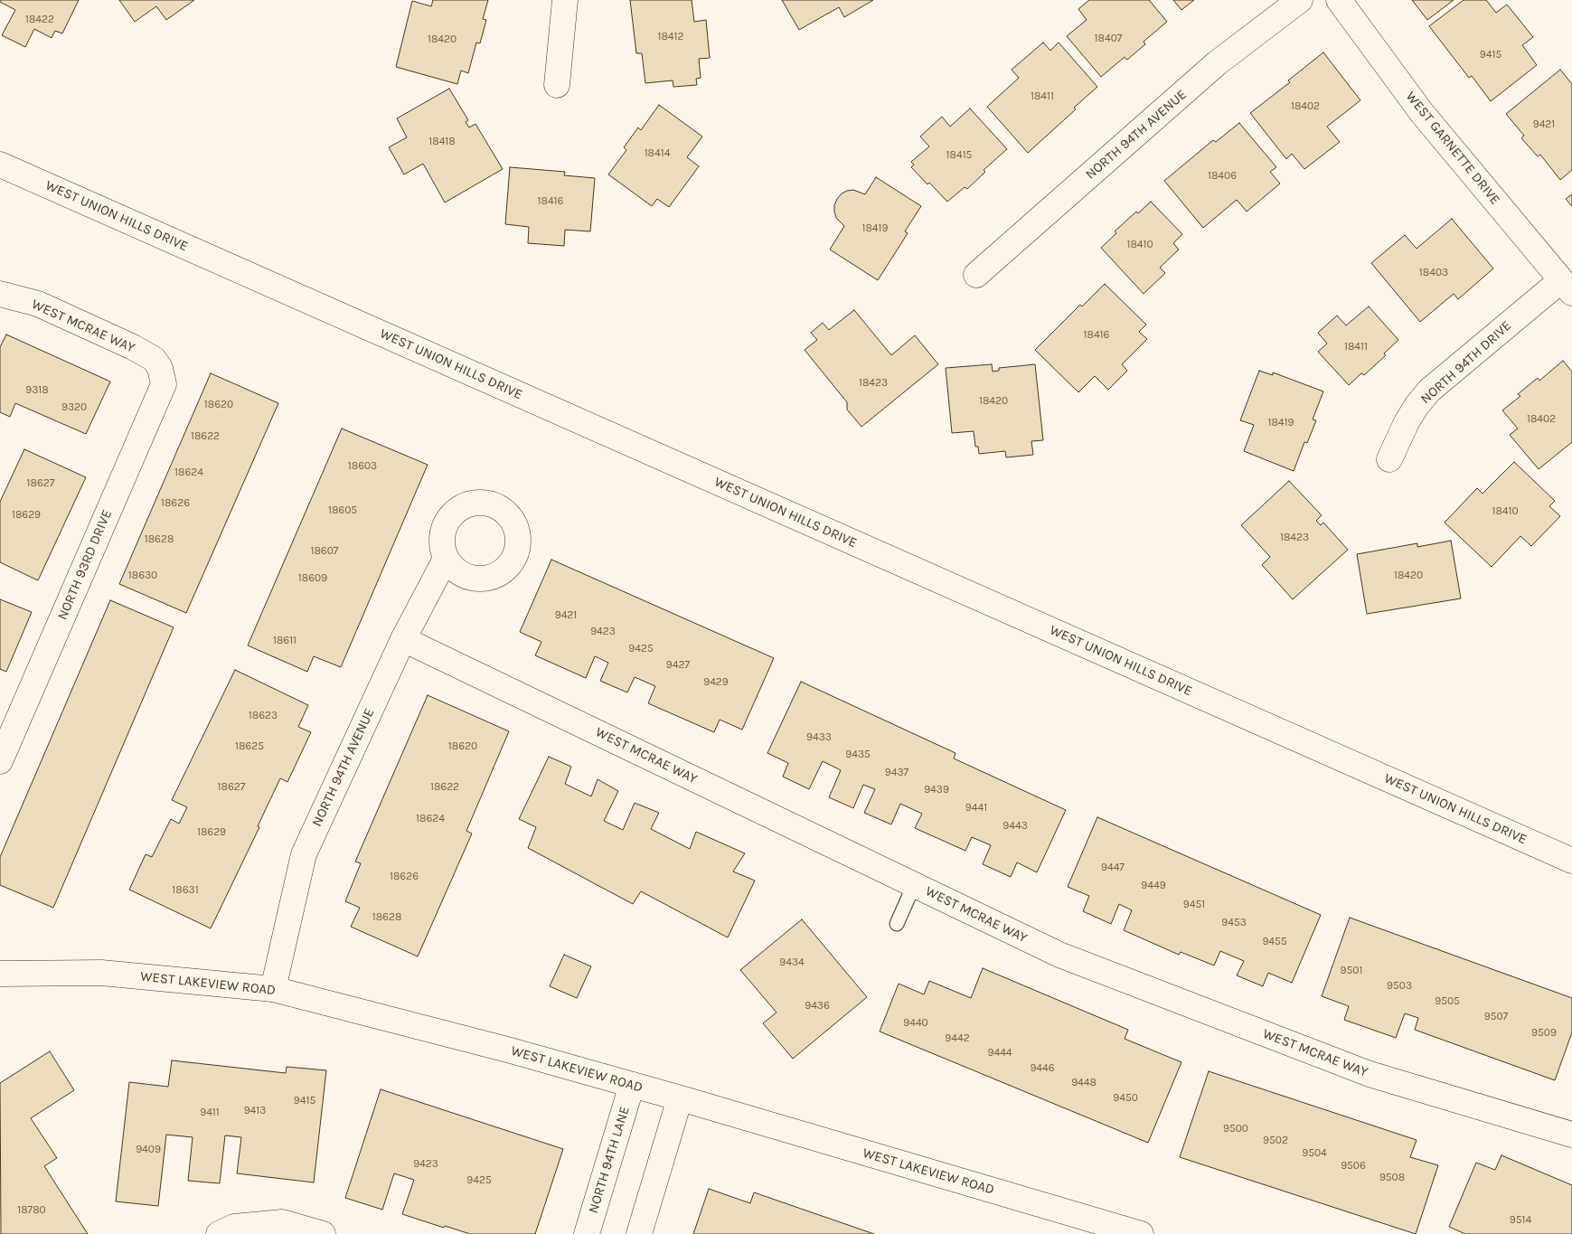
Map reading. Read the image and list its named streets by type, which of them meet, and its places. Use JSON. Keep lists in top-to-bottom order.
{
  "streets": {
    "street": [
      "NORTH 94TH AVENUE",
      "WEST GARNETTE DRIVE",
      "WEST UNION HILLS DRIVE",
      "WEST MCRAE WAY",
      "NORTH 94TH DRIVE",
      "NORTH 93RD DRIVE",
      "WEST LAKEVIEW ROAD",
      "NORTH 94TH LANE"
    ]
  },
  "crossings": [
    ["NORTH 94TH AVENUE", "WEST MCRAE WAY"],
    ["NORTH 94TH AVENUE", "WEST LAKEVIEW ROAD"],
    ["WEST GARNETTE DRIVE", "NORTH 94TH DRIVE"],
    ["WEST MCRAE WAY", "NORTH 93RD DRIVE"],
    ["WEST LAKEVIEW ROAD", "NORTH 94TH LANE"]
  ],
  "house_numbers": [
    "18422",
    "18412",
    "18407",
    "18420",
    "9415",
    "18411",
    "18402",
    "9421",
    "18418",
    "18414",
    "18415",
    "18406",
    "18416",
    "18419",
    "18410",
    "18403",
    "18416",
    "18411",
    "18423",
    "9318",
    "18420",
    "18620",
    "9320",
    "18402",
    "18419",
    "18622",
    "18603",
    "18624",
    "18627",
    "18626",
    "18605",
    "18410",
    "18629",
    "18423",
    "18628",
    "18607",
    "18630",
    "18420",
    "18609",
    "9421",
    "9423",
    "18611",
    "9425",
    "9427",
    "9429",
    "18623",
    "9433",
    "18625",
    "18620",
    "9435",
    "9437",
    "18627",
    "18622",
    "9439",
    "9441",
    "18624",
    "9443",
    "18629",
    "9447",
    "18626",
    "9449",
    "18631",
    "9451",
    "18628",
    "9453",
    "9455",
    "9434",
    "9501",
    "9503",
    "9505",
    "9436",
    "9507",
    "9440",
    "9509",
    "9442",
    "9444",
    "9446",
    "9448",
    "9450",
    "9415",
    "9413",
    "9411",
    "9500",
    "9502",
    "9409",
    "9504",
    "9423",
    "9506",
    "9508",
    "9425",
    "18780",
    "9514"
  ]
}
